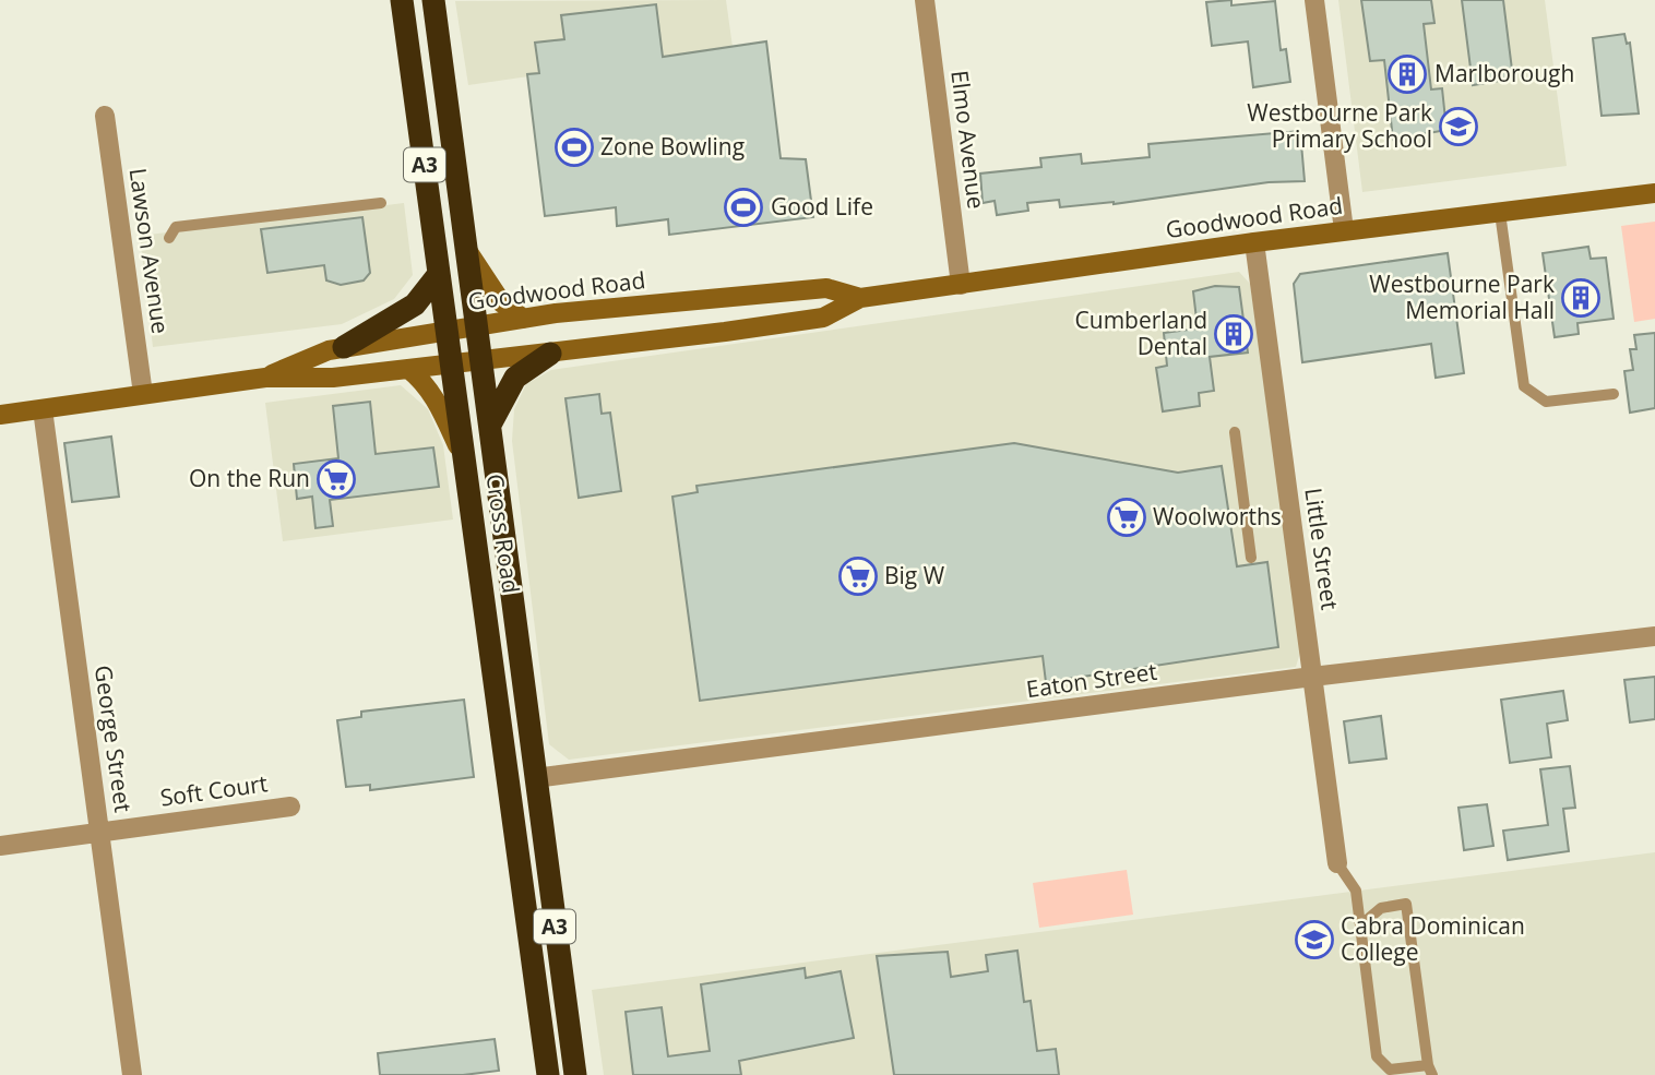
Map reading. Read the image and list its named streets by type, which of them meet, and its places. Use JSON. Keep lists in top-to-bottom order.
{
  "streets": {
    "highway": ["A3", "Cross Road"],
    "main road": ["Goodwood Road"],
    "street": [
      "Elmo Avenue",
      "Lawson Avenue",
      "Little Street",
      "Eaton Street",
      "George Street",
      "Soft Court"
    ]
  },
  "crossings": [
    ["Elmo Avenue", "Goodwood Road"],
    ["Goodwood Road", "Lawson Avenue"],
    ["Goodwood Road", "Cross Road"],
    ["Goodwood Road", "Little Street"],
    ["Goodwood Road", "George Street"],
    ["Cross Road", "Eaton Street"],
    ["Little Street", "Eaton Street"],
    ["George Street", "Soft Court"]
  ],
  "places": {
    "building": ["Marlborough", "Westbourne Park Memorial Hall", "Cumberland Dental"],
    "school or university": ["Westbourne Park Primary School", "Cabra Dominican College"],
    "sports": ["Zone Bowling", "Good Life"],
    "supermarket": ["On the Run", "Woolworths", "Big W"]
  }
}
